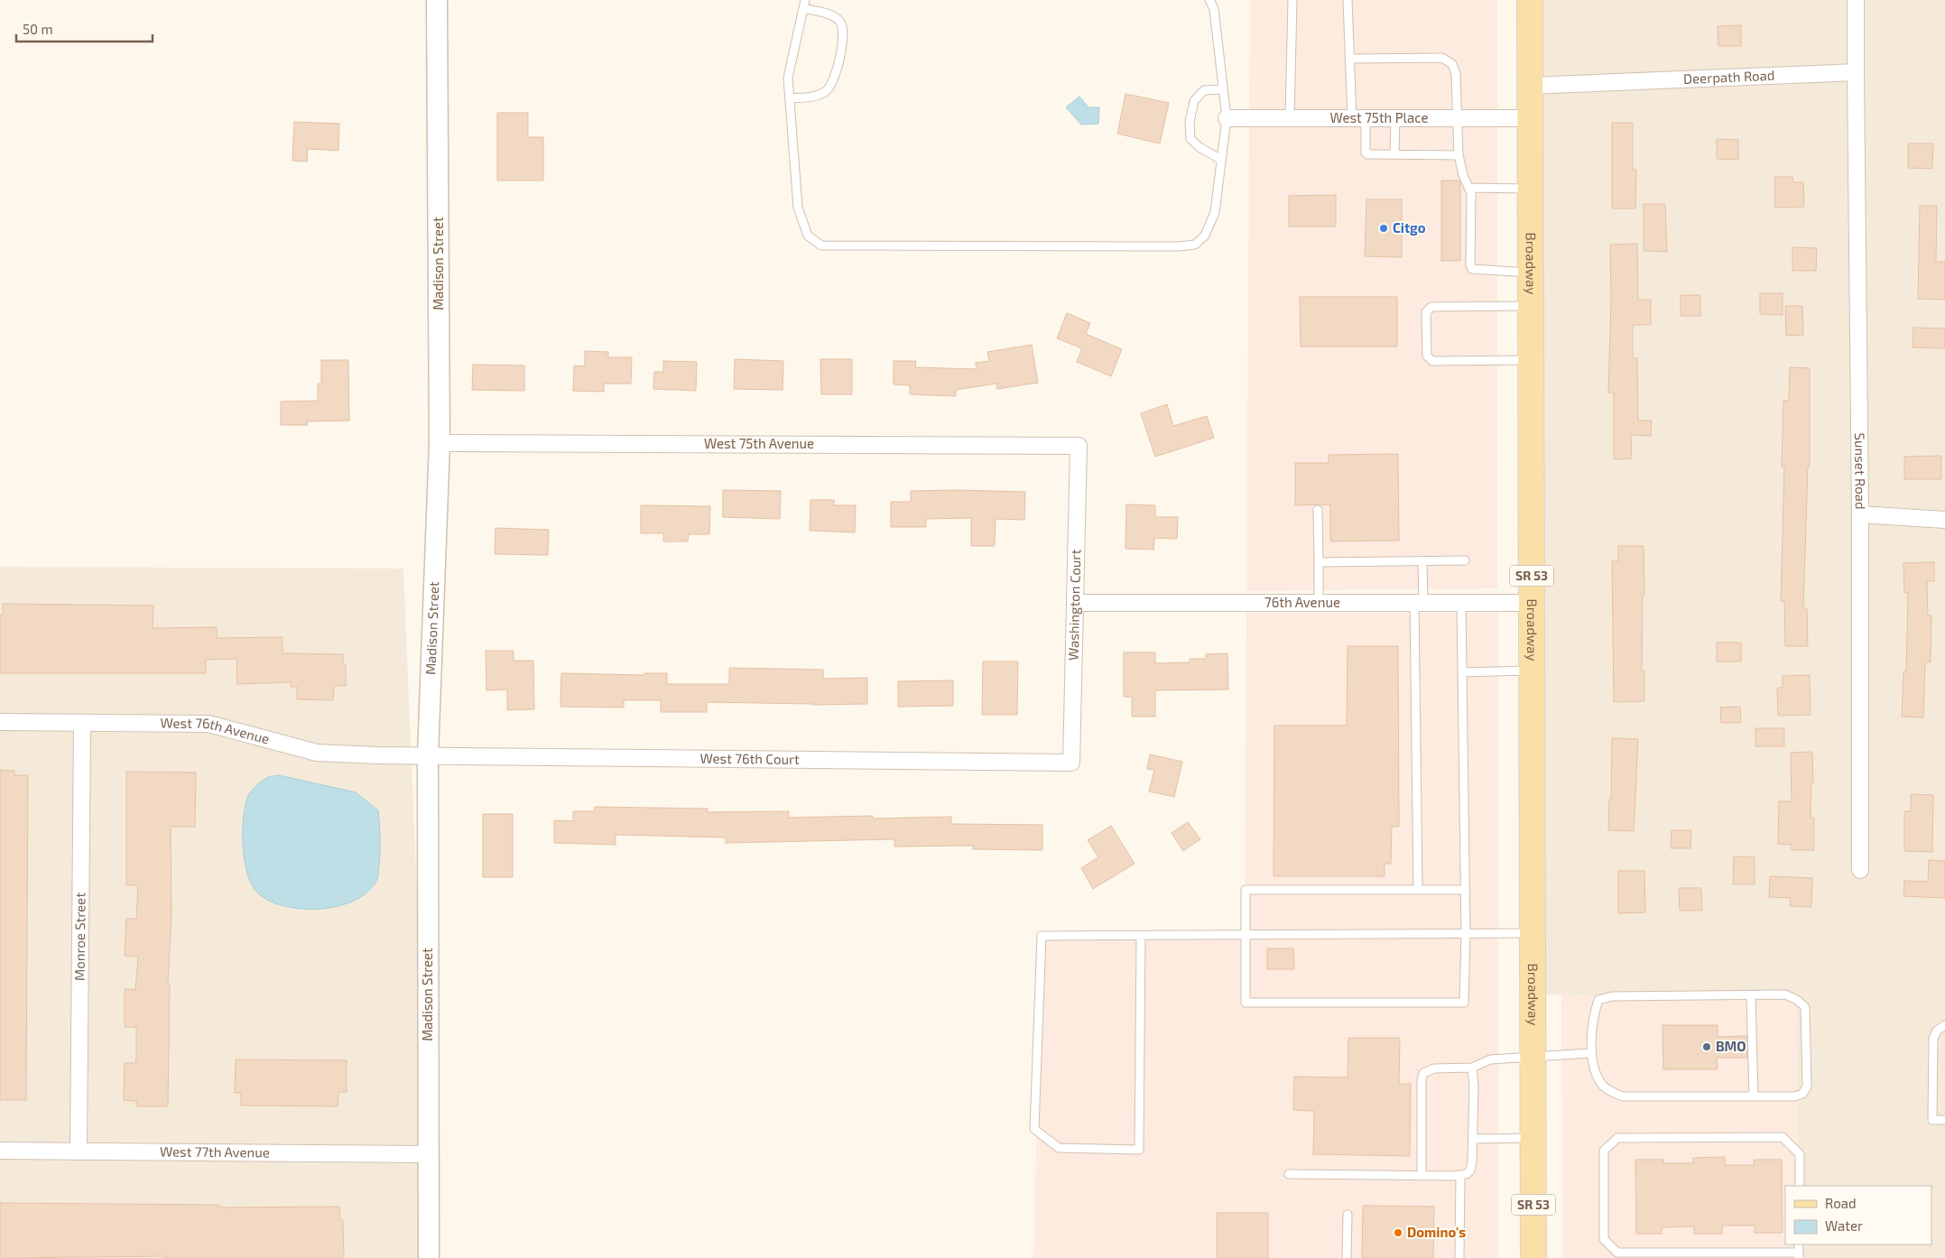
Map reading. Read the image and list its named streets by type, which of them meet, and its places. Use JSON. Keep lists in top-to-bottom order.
{
  "streets": {
    "main road": ["Broadway", "SR 53"],
    "street": [
      "Deerpath Road",
      "West 75th Place",
      "Madison Street",
      "West 75th Avenue",
      "Sunset Road",
      "76th Avenue",
      "Washington Court",
      "West 76th Avenue",
      "West 76th Court",
      "Monroe Street",
      "West 77th Avenue"
    ]
  },
  "crossings": [
    ["Deerpath Road", "Broadway"],
    ["Deerpath Road", "Sunset Road"],
    ["West 75th Place", "Broadway"],
    ["Madison Street", "West 75th Avenue"],
    ["Madison Street", "West 76th Avenue"],
    ["Madison Street", "West 76th Court"],
    ["Madison Street", "West 77th Avenue"],
    ["Broadway", "76th Avenue"],
    ["West 75th Avenue", "Washington Court"],
    ["76th Avenue", "Washington Court"],
    ["Washington Court", "West 76th Court"],
    ["West 76th Avenue", "West 76th Court"],
    ["West 76th Avenue", "Monroe Street"],
    ["Monroe Street", "West 77th Avenue"]
  ],
  "places": ["Citgo", "BMO", "Domino's"],
  "legend": ["Road", "Water"],
  "scale_bar": "50 m"
}
